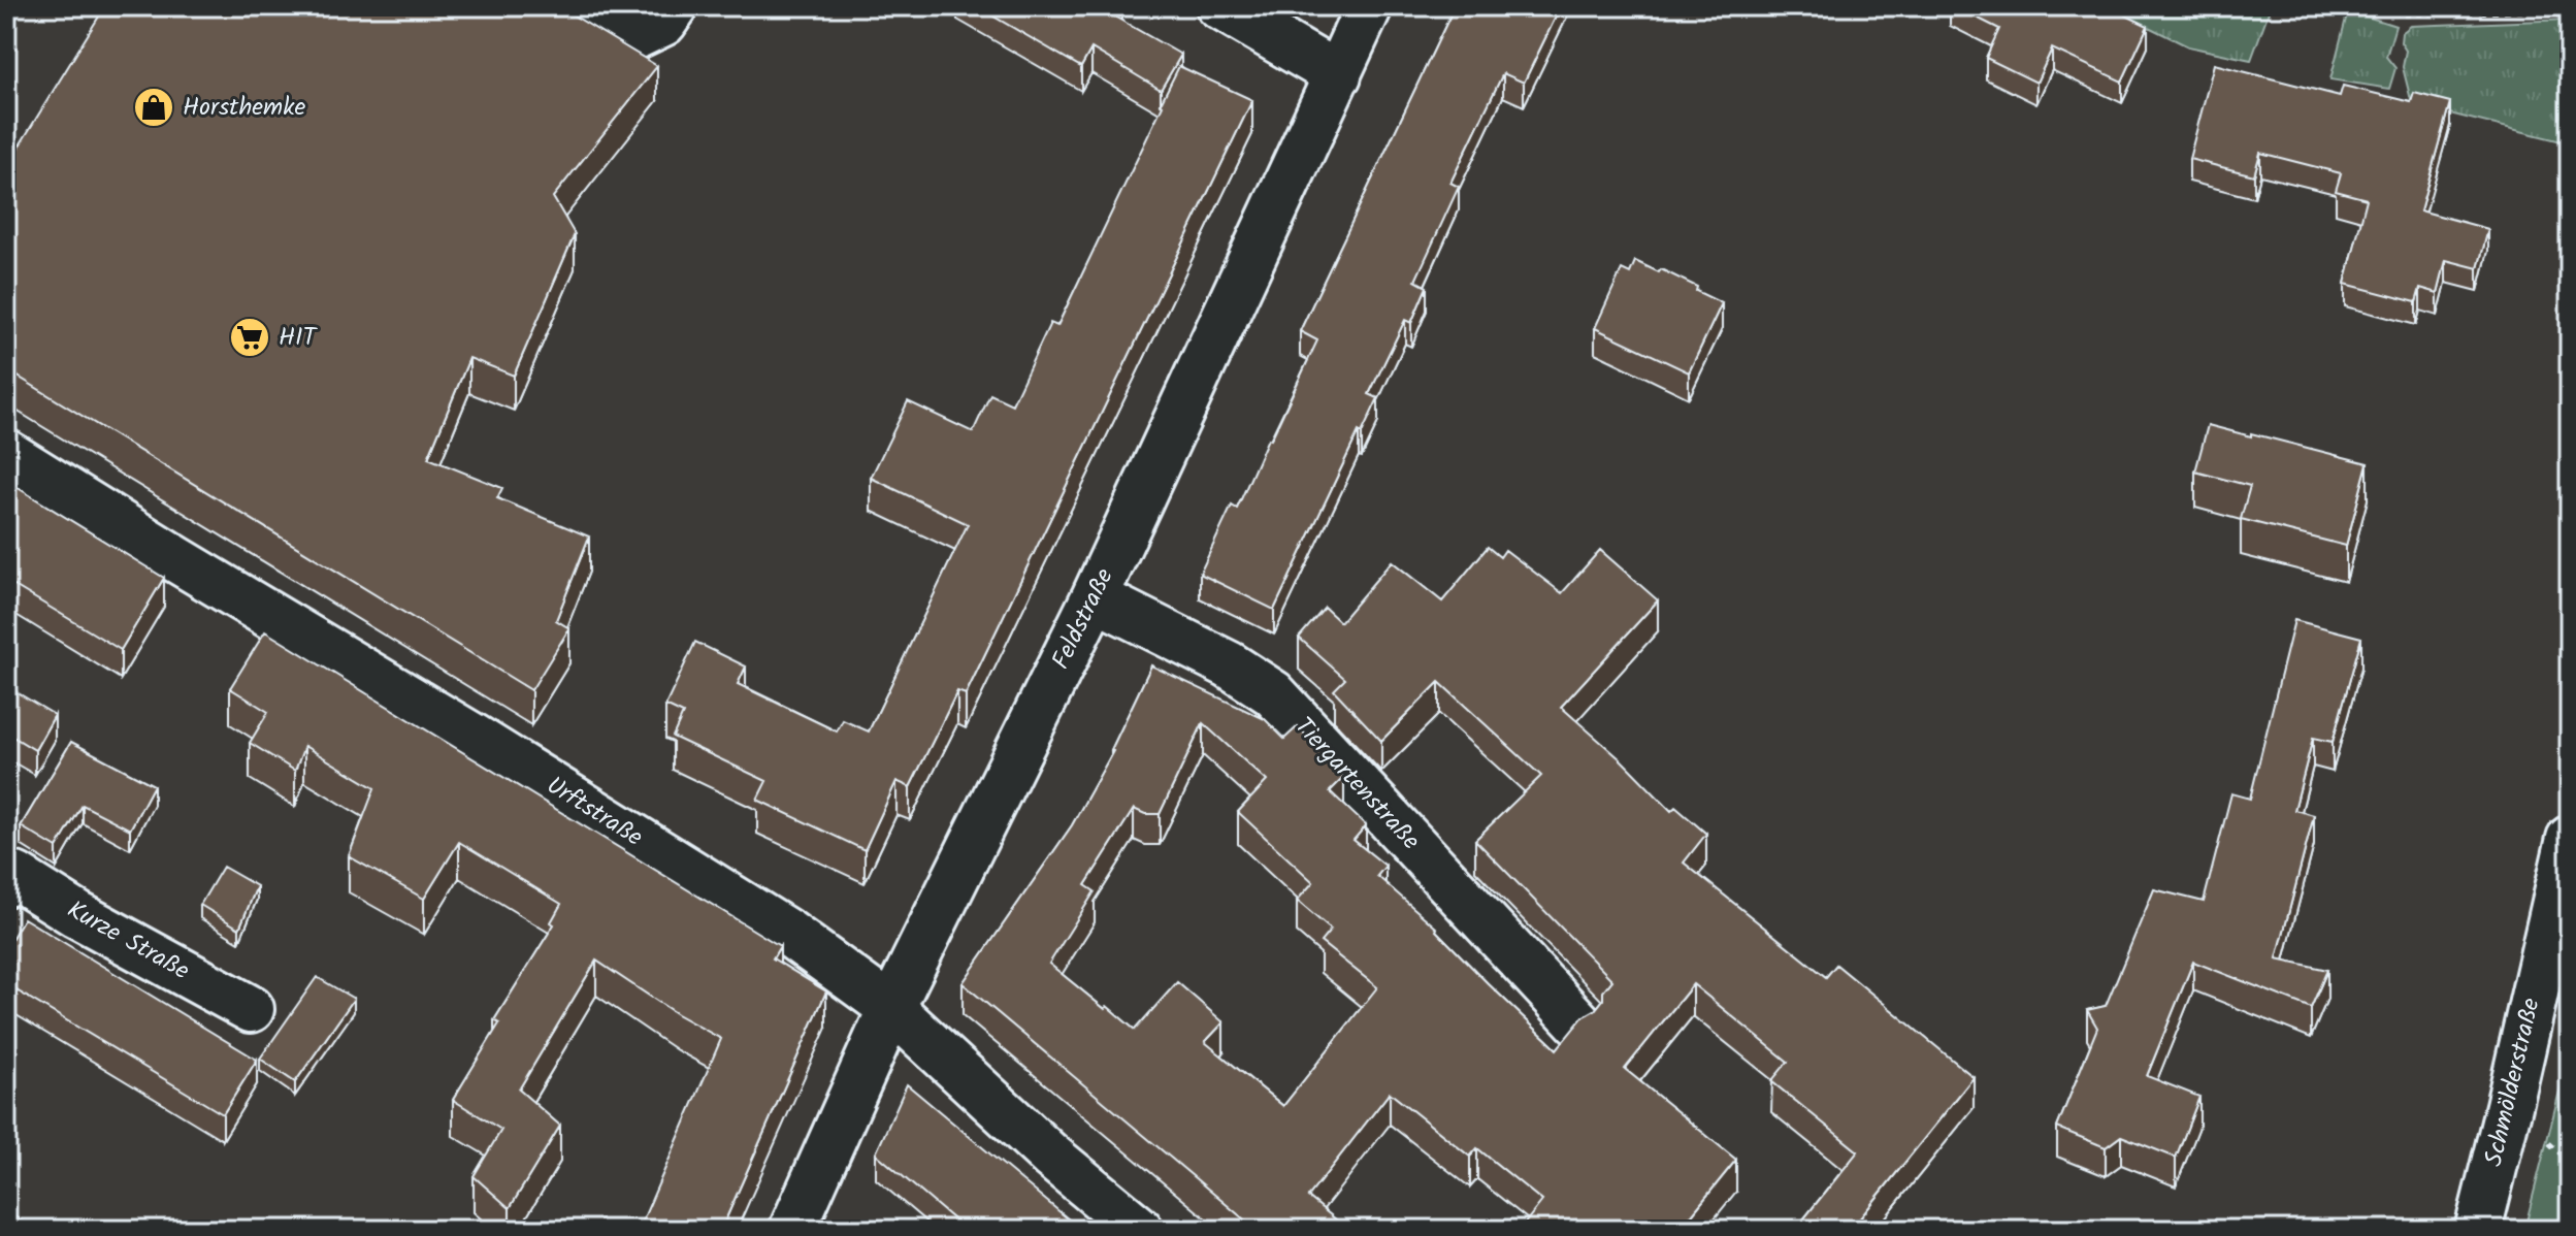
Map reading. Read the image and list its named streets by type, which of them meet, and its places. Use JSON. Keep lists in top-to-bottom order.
{
  "streets": {
    "street": [
      "Feldstraße",
      "Tiergartenstraße",
      "Urftstraße",
      "Kurze Straße",
      "Schmölderstraße"
    ]
  },
  "crossings": [
    ["Feldstraße", "Tiergartenstraße"],
    ["Feldstraße", "Urftstraße"]
  ],
  "places": {
    "shop": ["Horsthemke"],
    "supermarket": ["HIT"]
  }
}
